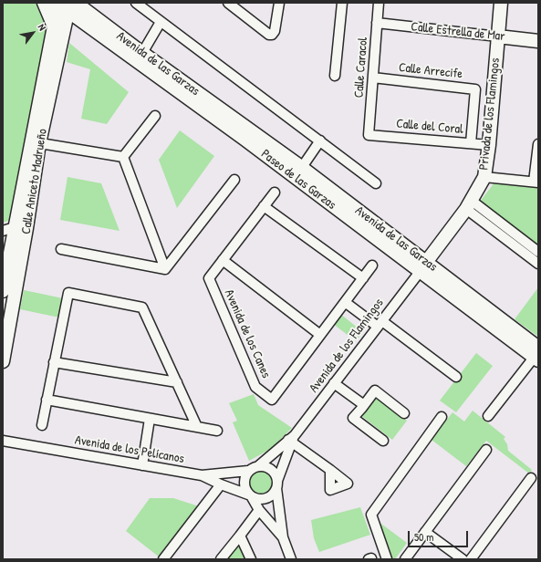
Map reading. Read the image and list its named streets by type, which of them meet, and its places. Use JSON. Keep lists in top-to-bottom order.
{
  "streets": {
    "main road": [
      "Calle Estrella de Mar",
      "Avenida de las Garzas",
      "Privada de los Flamingos",
      "Paseo de las Garzas",
      "Calle Aniceto Madrueño"
    ],
    "street": [
      "Calle Caracol",
      "Calle Arrecife",
      "Calle del Coral",
      "Avenida de los Canes",
      "Avenida de los Flamingos",
      "Avenida de los Pelícanos"
    ]
  },
  "crossings": [
    ["Calle Estrella de Mar", "Calle Caracol"],
    ["Calle Estrella de Mar", "Privada de los Flamingos"],
    ["Avenida de las Garzas", "Privada de los Flamingos"],
    ["Avenida de las Garzas", "Paseo de las Garzas"],
    ["Avenida de las Garzas", "Calle Aniceto Madrueño"],
    ["Avenida de las Garzas", "Avenida de los Flamingos"],
    ["Calle Caracol", "Calle Arrecife"],
    ["Calle Caracol", "Calle del Coral"],
    ["Calle Arrecife", "Calle del Coral"],
    ["Privada de los Flamingos", "Calle del Coral"],
    ["Privada de los Flamingos", "Avenida de los Flamingos"],
    ["Paseo de las Garzas", "Calle Aniceto Madrueño"],
    ["Avenida de los Flamingos", "Avenida de los Pelícanos"]
  ],
  "scale_bar": "50 m",
  "north": "top right"
}
